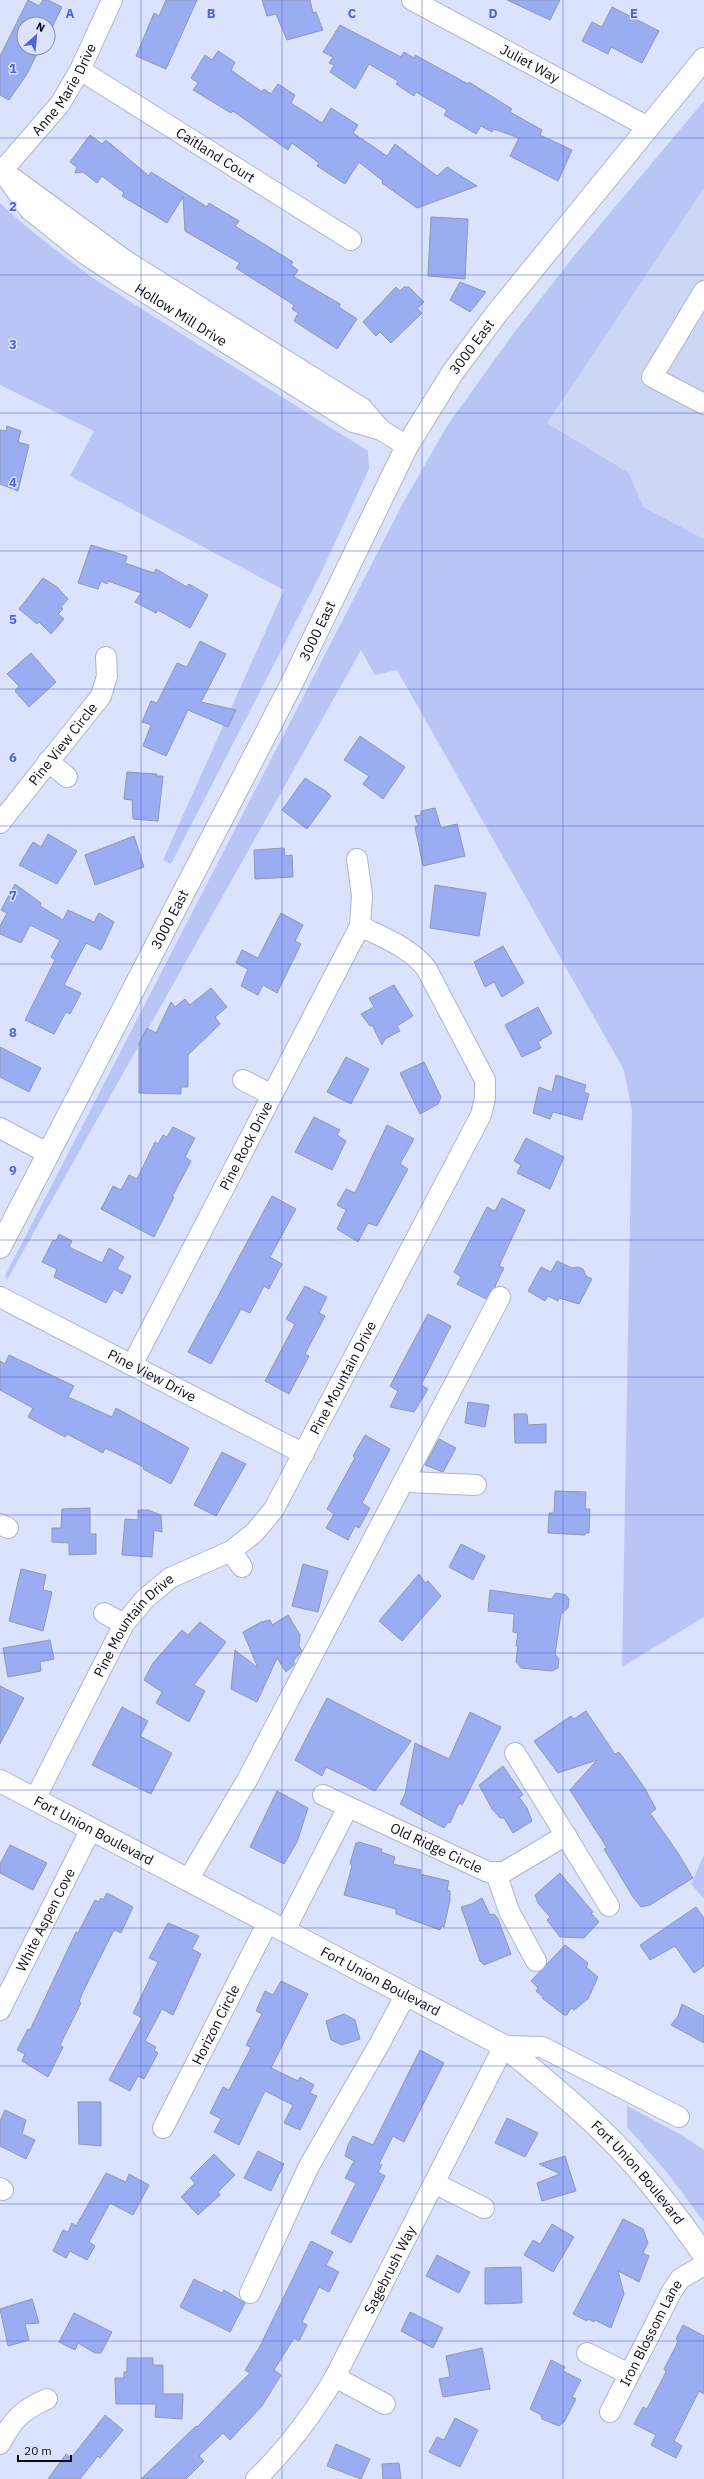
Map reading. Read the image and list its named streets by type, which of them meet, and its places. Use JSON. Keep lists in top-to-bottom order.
{
  "streets": {
    "main road": ["3000 East", "Fort Union Boulevard"],
    "street": [
      "Juliet Way",
      "Anne Marie Drive",
      "Caitland Court",
      "Hollow Mill Drive",
      "Pine View Circle",
      "Pine Rock Drive",
      "Pine View Drive",
      "Pine Mountain Drive",
      "Old Ridge Circle",
      "White Aspen Cove",
      "Horizon Circle",
      "Sagebrush Way",
      "Iron Blossom Lane"
    ]
  },
  "crossings": [
    ["Juliet Way", "3000 East"],
    ["Anne Marie Drive", "Caitland Court"],
    ["Anne Marie Drive", "Hollow Mill Drive"],
    ["Hollow Mill Drive", "3000 East"],
    ["Pine Rock Drive", "Pine View Drive"],
    ["Pine Rock Drive", "Pine Mountain Drive"],
    ["Pine View Drive", "Pine Mountain Drive"],
    ["Pine Mountain Drive", "Fort Union Boulevard"],
    ["Fort Union Boulevard", "White Aspen Cove"],
    ["Fort Union Boulevard", "Horizon Circle"],
    ["Fort Union Boulevard", "Sagebrush Way"]
  ],
  "scale_bar": "20 m",
  "north": "top right",
  "grid": {
    "columns": [
      "A",
      "B",
      "C",
      "D",
      "E"
    ],
    "rows": [
      "1",
      "2",
      "3",
      "4",
      "5",
      "6",
      "7",
      "8",
      "9"
    ]
  }
}
